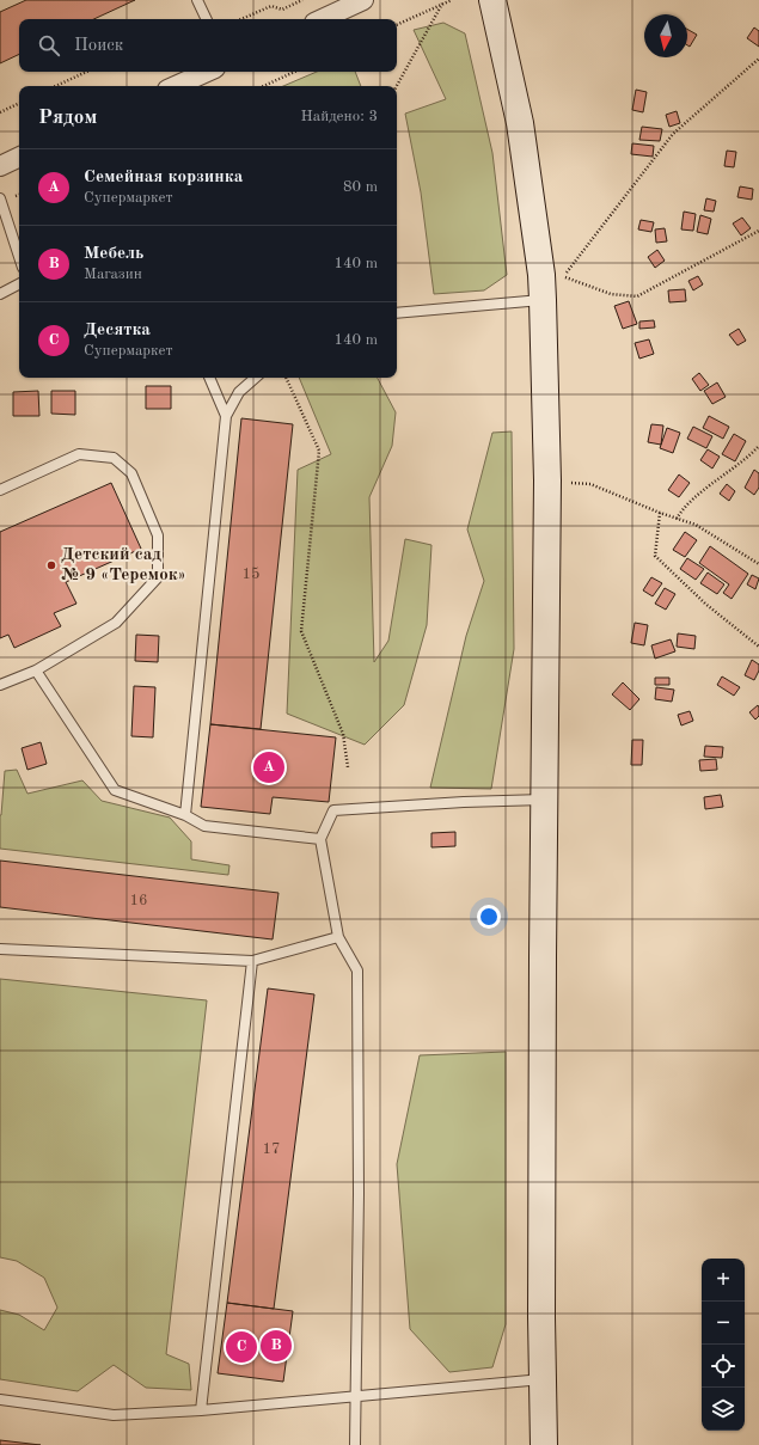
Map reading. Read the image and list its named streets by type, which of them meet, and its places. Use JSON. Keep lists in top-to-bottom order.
{
  "places": ["Детский сад № 9 «Теремок»"],
  "house_numbers": ["15", "16", "17"],
  "north": "bottom",
  "page": {
    "search": "Поиск",
    "heading": ["Рядом", "Найдено: 3"],
    "list": [
      {
        "mark": "A",
        "name": "Семейная корзинка",
        "note": "Супермаркет",
        "value": "80 m"
      },
      {
        "mark": "B",
        "name": "Мебель",
        "note": "Магазин",
        "value": "140 m"
      },
      {
        "mark": "C",
        "name": "Десятка",
        "note": "Супермаркет",
        "value": "140 m"
      }
    ],
    "pins": ["A", "B", "C"],
    "map_buttons": ["+", "−"]
  }
}
